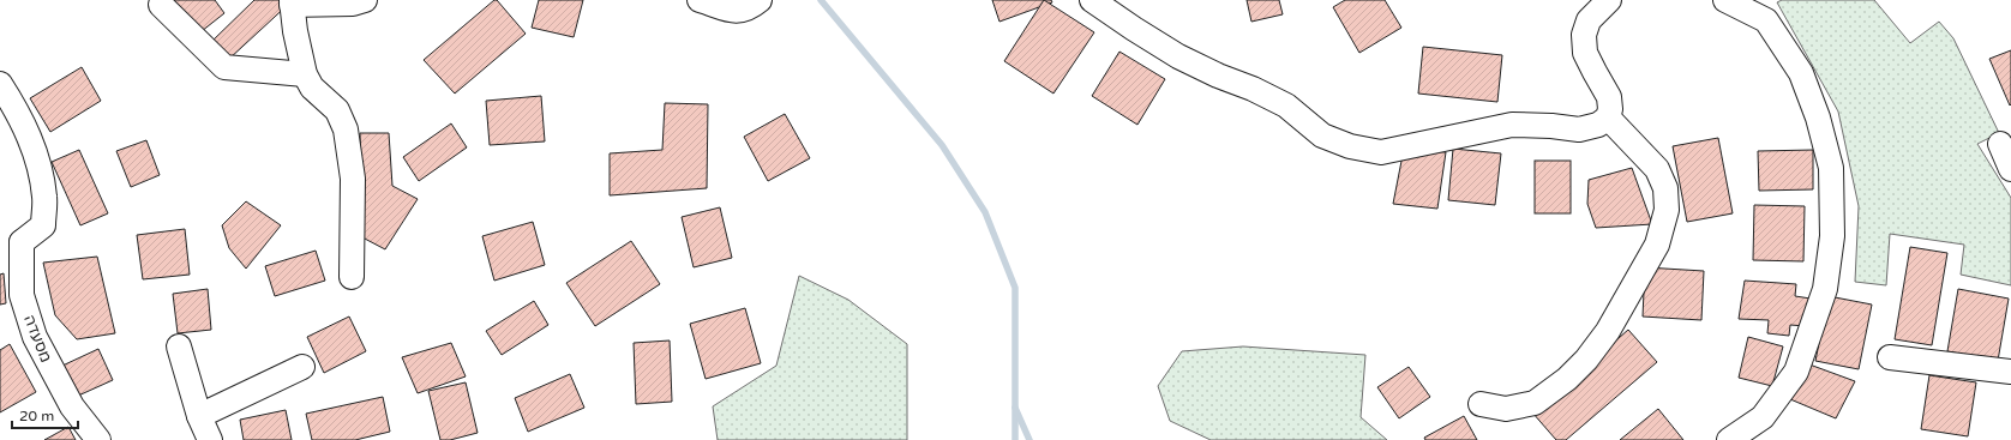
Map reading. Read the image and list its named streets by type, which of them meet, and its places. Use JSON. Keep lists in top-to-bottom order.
{
  "streets": {
    "street": ["מסעדה"]
  },
  "scale_bar": "20 m"
}
